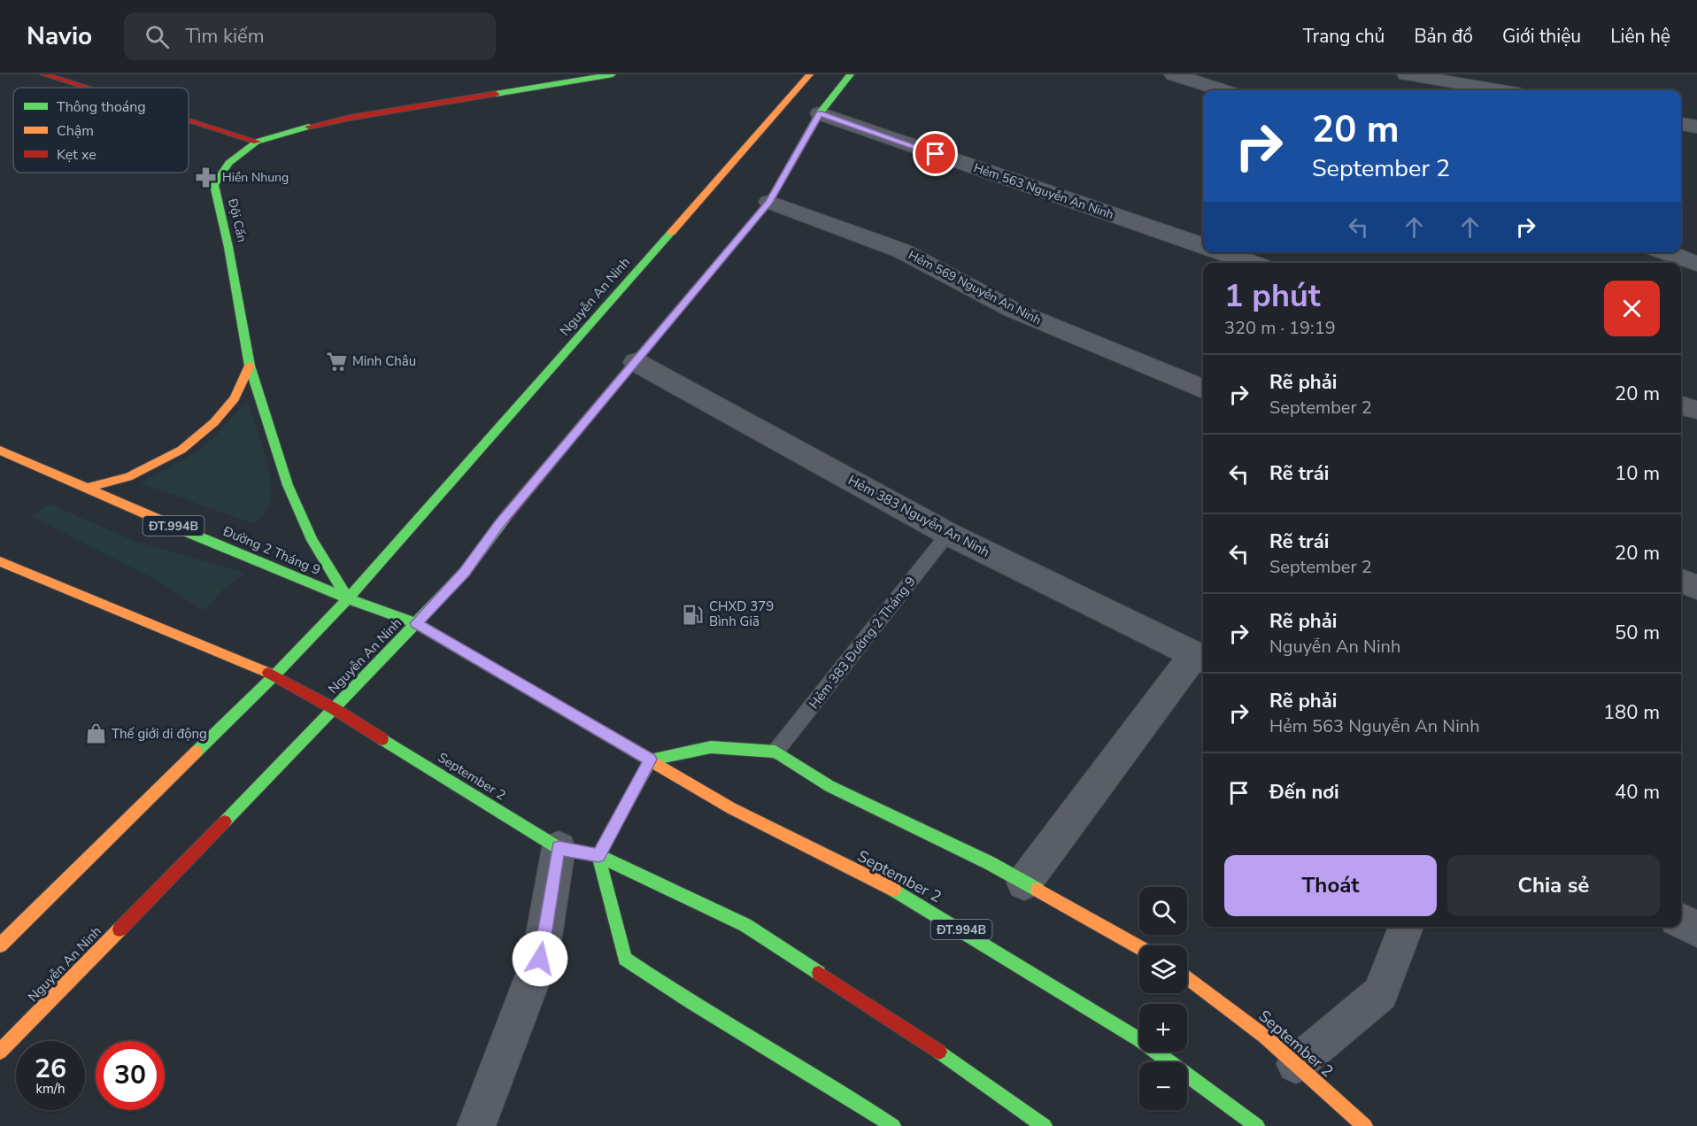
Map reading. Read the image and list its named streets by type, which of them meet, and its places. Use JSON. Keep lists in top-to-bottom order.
{
  "streets": {
    "main road": [
      "Đội Cấn",
      "Nguyễn An Ninh",
      "ĐT.994B",
      "Đường 2 Tháng 9",
      "September 2"
    ],
    "street": ["Hẻm 563 Nguyễn An Ninh", "Hẻm 569 Nguyễn An Ninh", "Hẻm 383 Nguyễn An Ninh"],
    "lane": ["Hẻm 383 Đường 2 Tháng 9"]
  },
  "crossings": [
    ["Hẻm 563 Nguyễn An Ninh", "Nguyễn An Ninh"],
    ["Đội Cấn", "Nguyễn An Ninh"],
    ["Đội Cấn", "Đường 2 Tháng 9"],
    ["Hẻm 569 Nguyễn An Ninh", "Nguyễn An Ninh"],
    ["Nguyễn An Ninh", "Hẻm 383 Nguyễn An Ninh"],
    ["Nguyễn An Ninh", "Đường 2 Tháng 9"],
    ["Nguyễn An Ninh", "September 2"],
    ["Hẻm 383 Nguyễn An Ninh", "Hẻm 383 Đường 2 Tháng 9"],
    ["Đường 2 Tháng 9", "September 2"]
  ],
  "places": {
    "pharmacy": ["Hiền Nhung"],
    "supermarket": ["Minh Châu"],
    "fuel station": ["CHXD 379 Bình Giã"],
    "shop": ["Thế giới di động"]
  },
  "legend": ["Thông thoáng", "Chậm", "Kẹt xe"],
  "page": {
    "header": "Navio",
    "search": "Tìm kiếm",
    "nav": [
      "Trang chủ",
      "Bản đồ",
      "Giới thiệu",
      "Liên hệ"
    ],
    "turn": ["20 m", "September 2"],
    "heading": ["1 phút", "320 m · 19:19"],
    "list": [
      {
        "name": "Rẽ phải",
        "note": "September 2",
        "value": "20 m"
      },
      {
        "name": "Rẽ trái",
        "value": "10 m"
      },
      {
        "name": "Rẽ trái",
        "note": "September 2",
        "value": "20 m"
      },
      {
        "name": "Rẽ phải",
        "note": "Nguyễn An Ninh",
        "value": "50 m"
      },
      {
        "name": "Rẽ phải",
        "note": "Hẻm 563 Nguyễn An Ninh",
        "value": "180 m"
      },
      {
        "name": "Đến nơi",
        "value": "40 m"
      }
    ],
    "buttons": ["Thoát", "Chia sẻ"],
    "map_buttons": ["+", "−"],
    "speed": "26 km/h",
    "limit": "30"
  }
}
